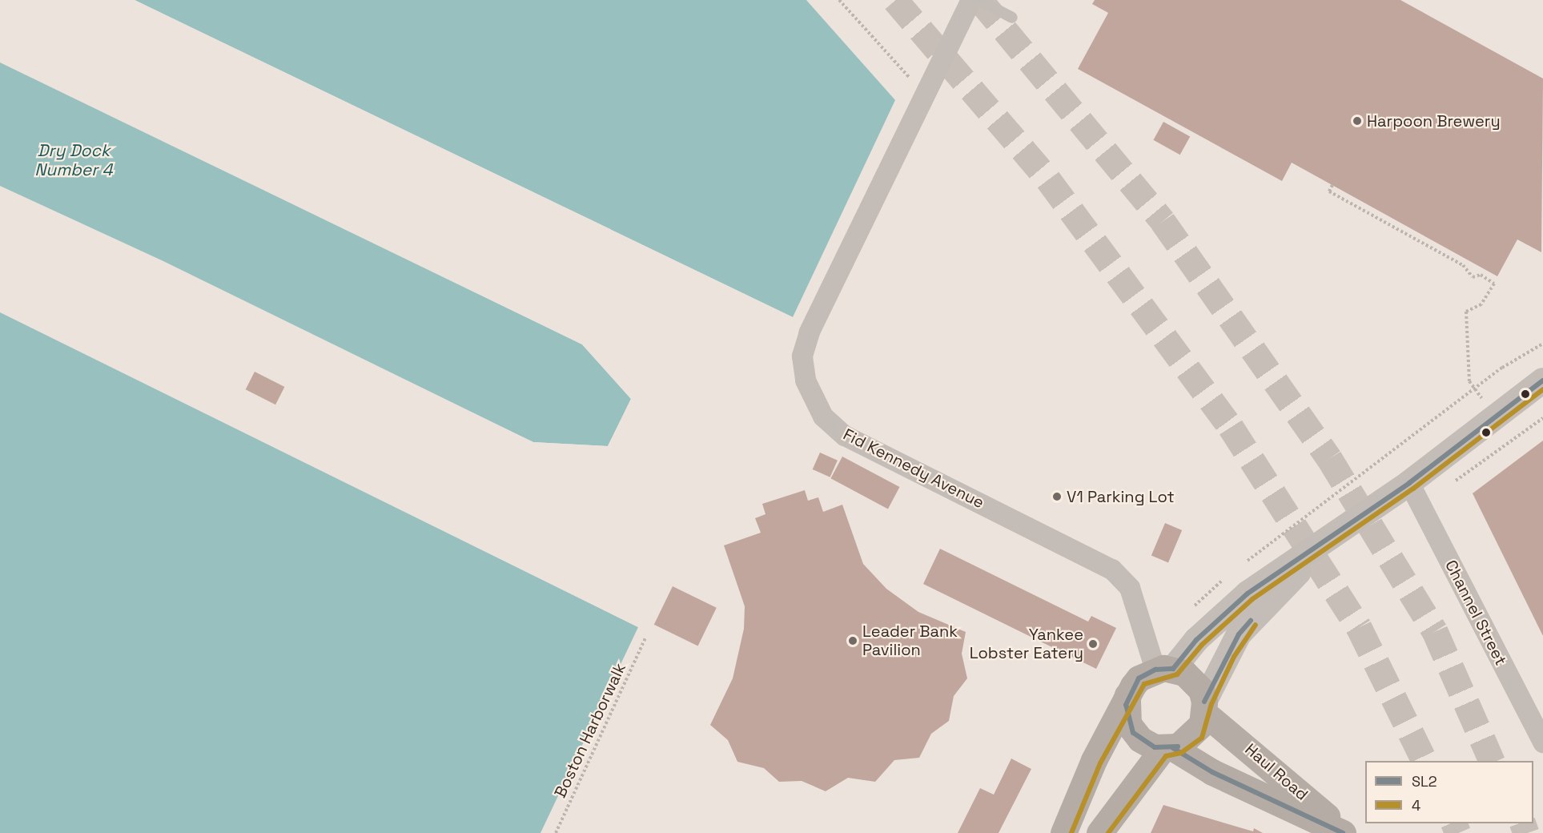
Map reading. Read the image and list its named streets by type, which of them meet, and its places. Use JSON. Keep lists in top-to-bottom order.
{
  "streets": {
    "main road": ["Haul Road"],
    "street": ["Fid Kennedy Avenue", "Channel Street"],
    "path": ["Boston Harborwalk"]
  },
  "crossings": [
    ["Fid Kennedy Avenue", "Haul Road"]
  ],
  "water": ["Dry Dock Number 4"],
  "places": [
    "Harpoon Brewery",
    "V1 Parking Lot",
    "Leader Bank Pavilion",
    "Yankee Lobster Eatery"
  ],
  "lines": ["transit line SL2", "transit line 4"],
  "legend": ["SL2", "4"]
}
